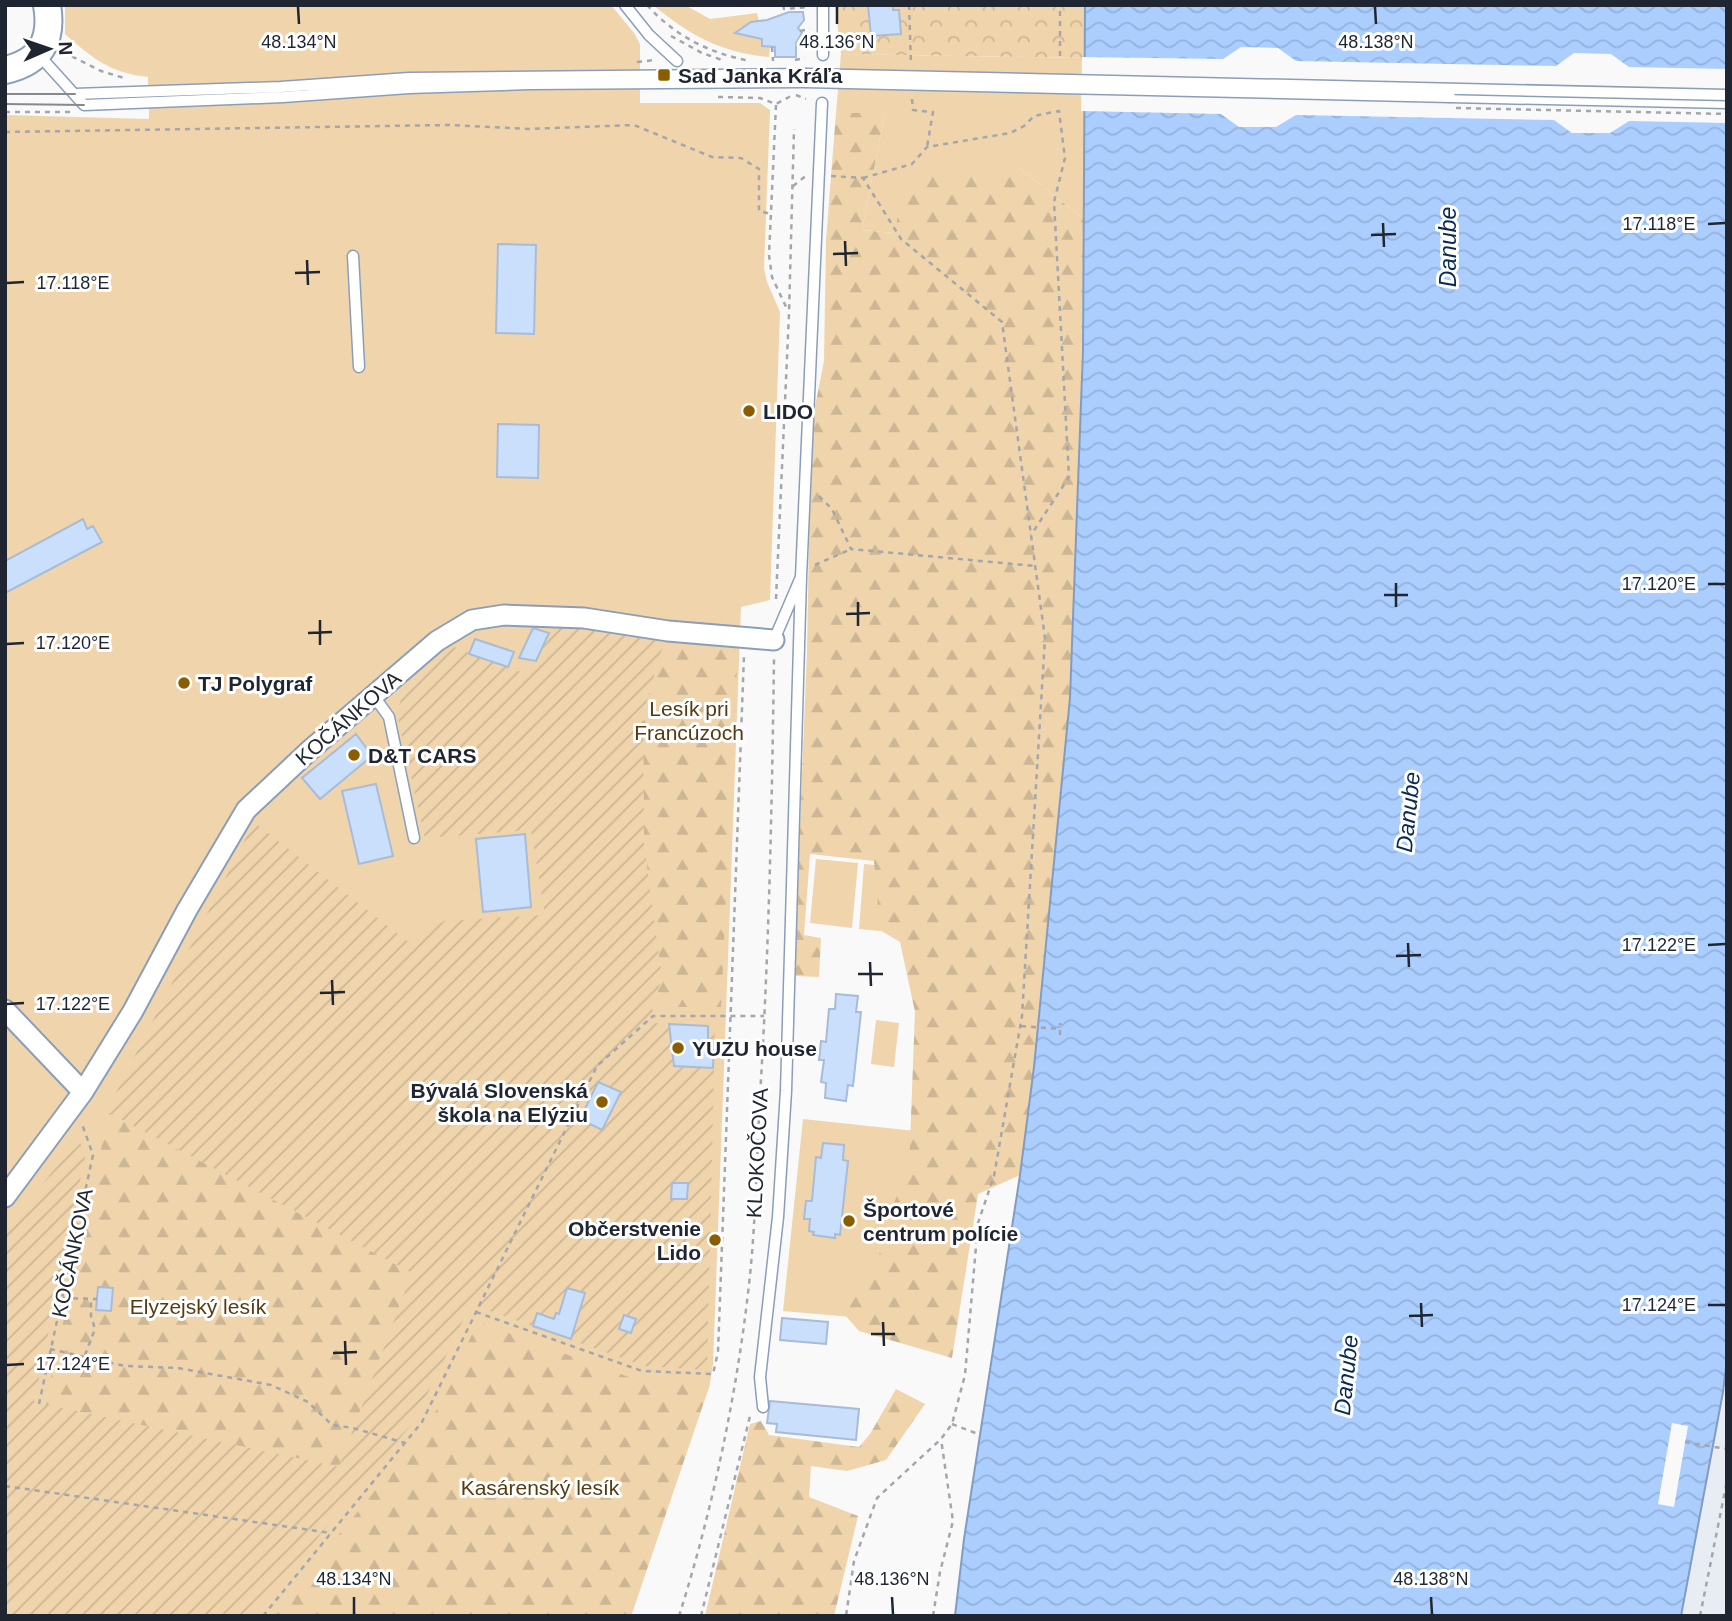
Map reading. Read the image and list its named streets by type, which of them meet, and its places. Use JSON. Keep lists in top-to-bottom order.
{
  "streets": {
    "street": ["KOČÁNKOVA"],
    "lane": ["KLOKOČOVA"]
  },
  "crossings": [
    ["KOČÁNKOVA", "KLOKOČOVA"]
  ],
  "water": ["Danube"],
  "parks": ["Lesík pri Francúzoch", "Elyzejský lesík", "Kasárenský lesík"],
  "places": {
    "transit": ["Sad Janka Kráľa"],
    "other": [
      "LIDO",
      "TJ Polygraf",
      "D&T CARS",
      "YUZU house",
      "Bývalá Slovenská škola na Elýziu",
      "Športové centrum polície",
      "Občerstvenie Lido"
    ]
  },
  "north": "right",
  "coordinates": [
    "48.134°N",
    "48.136°N",
    "48.138°N",
    "17.118°E",
    "17.120°E",
    "17.122°E",
    "17.124°E"
  ]
}
